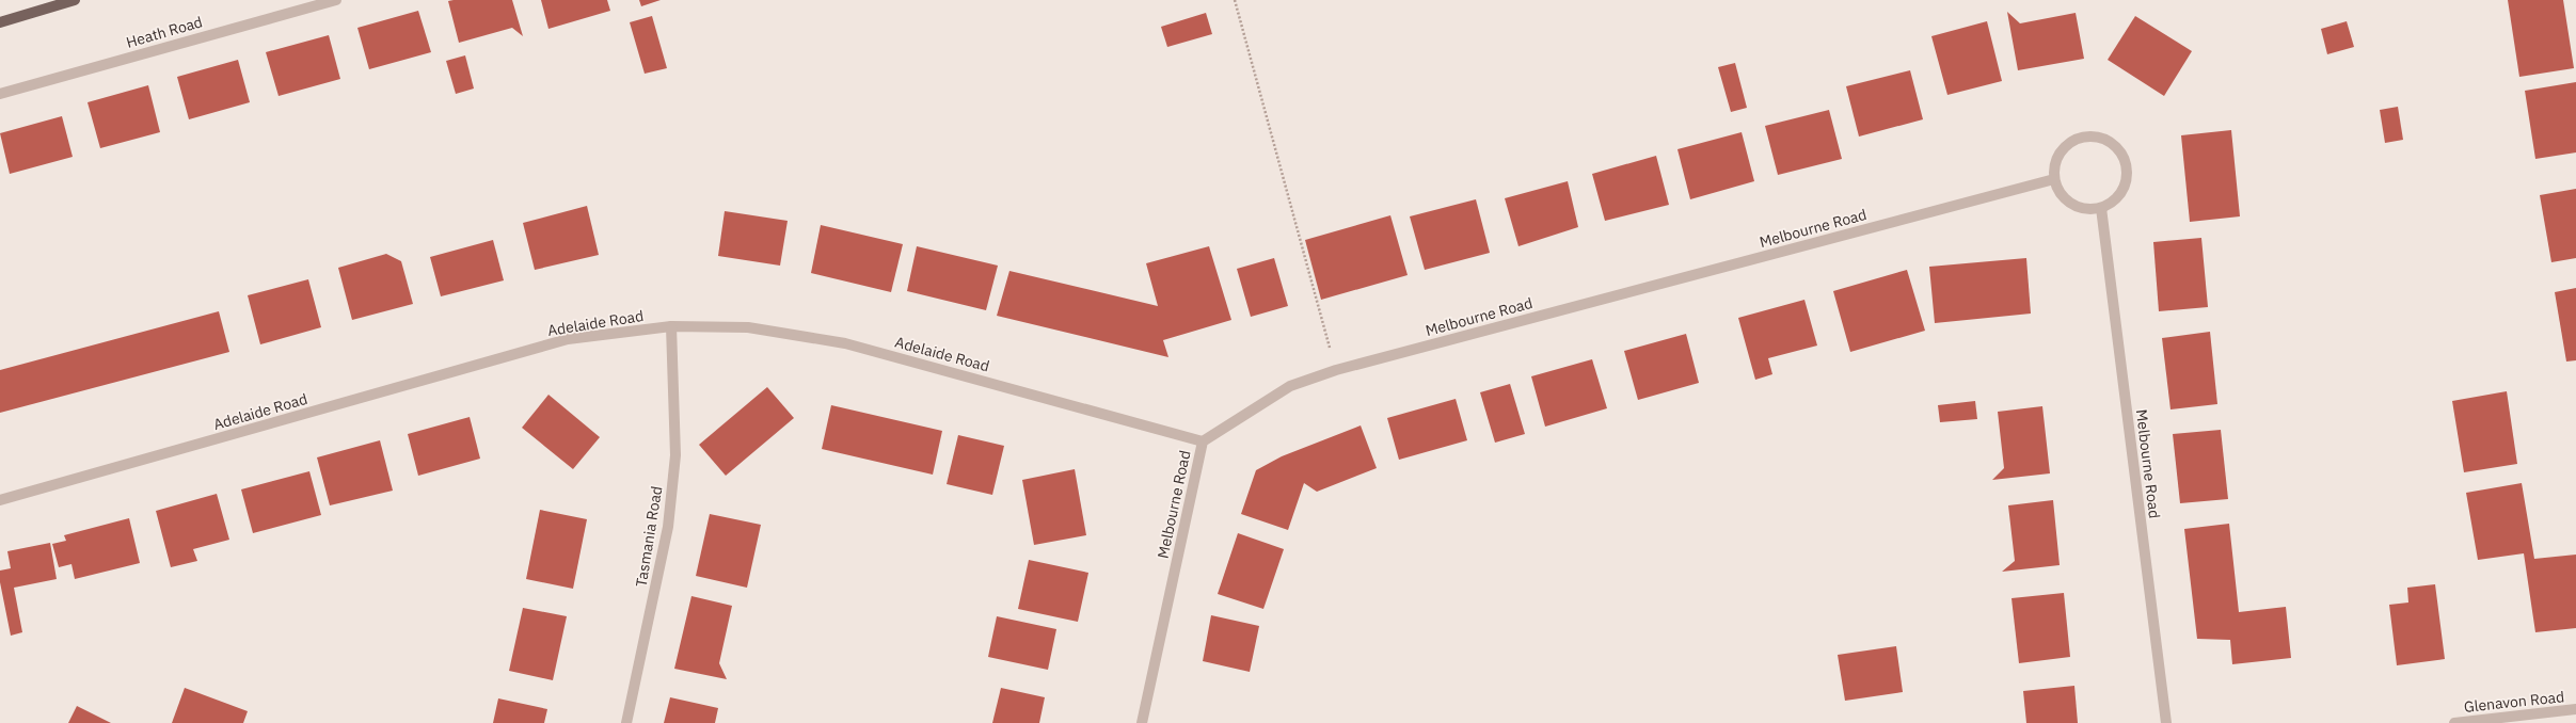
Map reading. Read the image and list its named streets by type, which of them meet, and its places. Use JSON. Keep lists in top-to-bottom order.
{
  "streets": {
    "street": [
      "Heath Road",
      "Melbourne Road",
      "Adelaide Road",
      "Tasmania Road",
      "Glenavon Road"
    ]
  },
  "crossings": [
    ["Melbourne Road", "Adelaide Road"],
    ["Adelaide Road", "Tasmania Road"]
  ]
}
